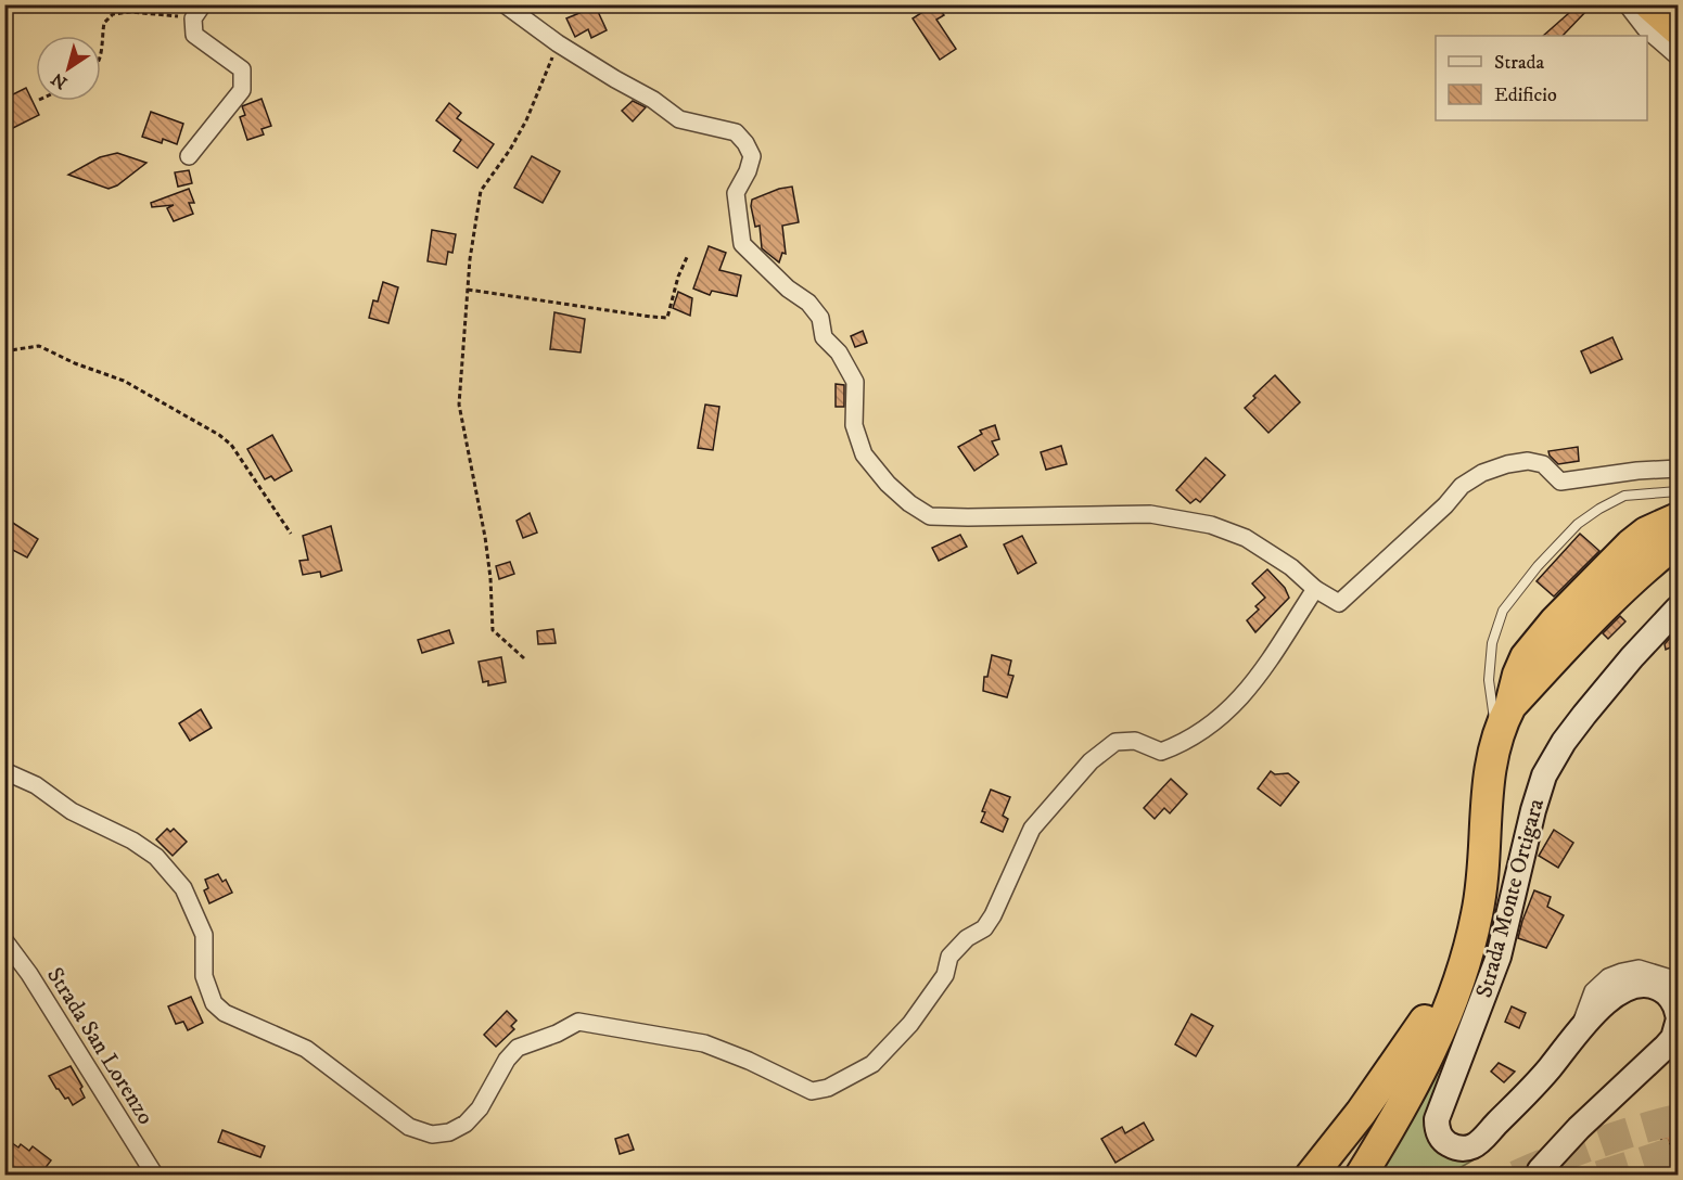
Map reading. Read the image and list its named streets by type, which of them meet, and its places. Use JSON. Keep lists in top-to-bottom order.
{
  "streets": {
    "main road": ["Strada Monte Ortigara"],
    "street": ["Strada San Lorenzo"]
  },
  "legend": ["Strada", "Edificio"],
  "north": "bottom left"
}
